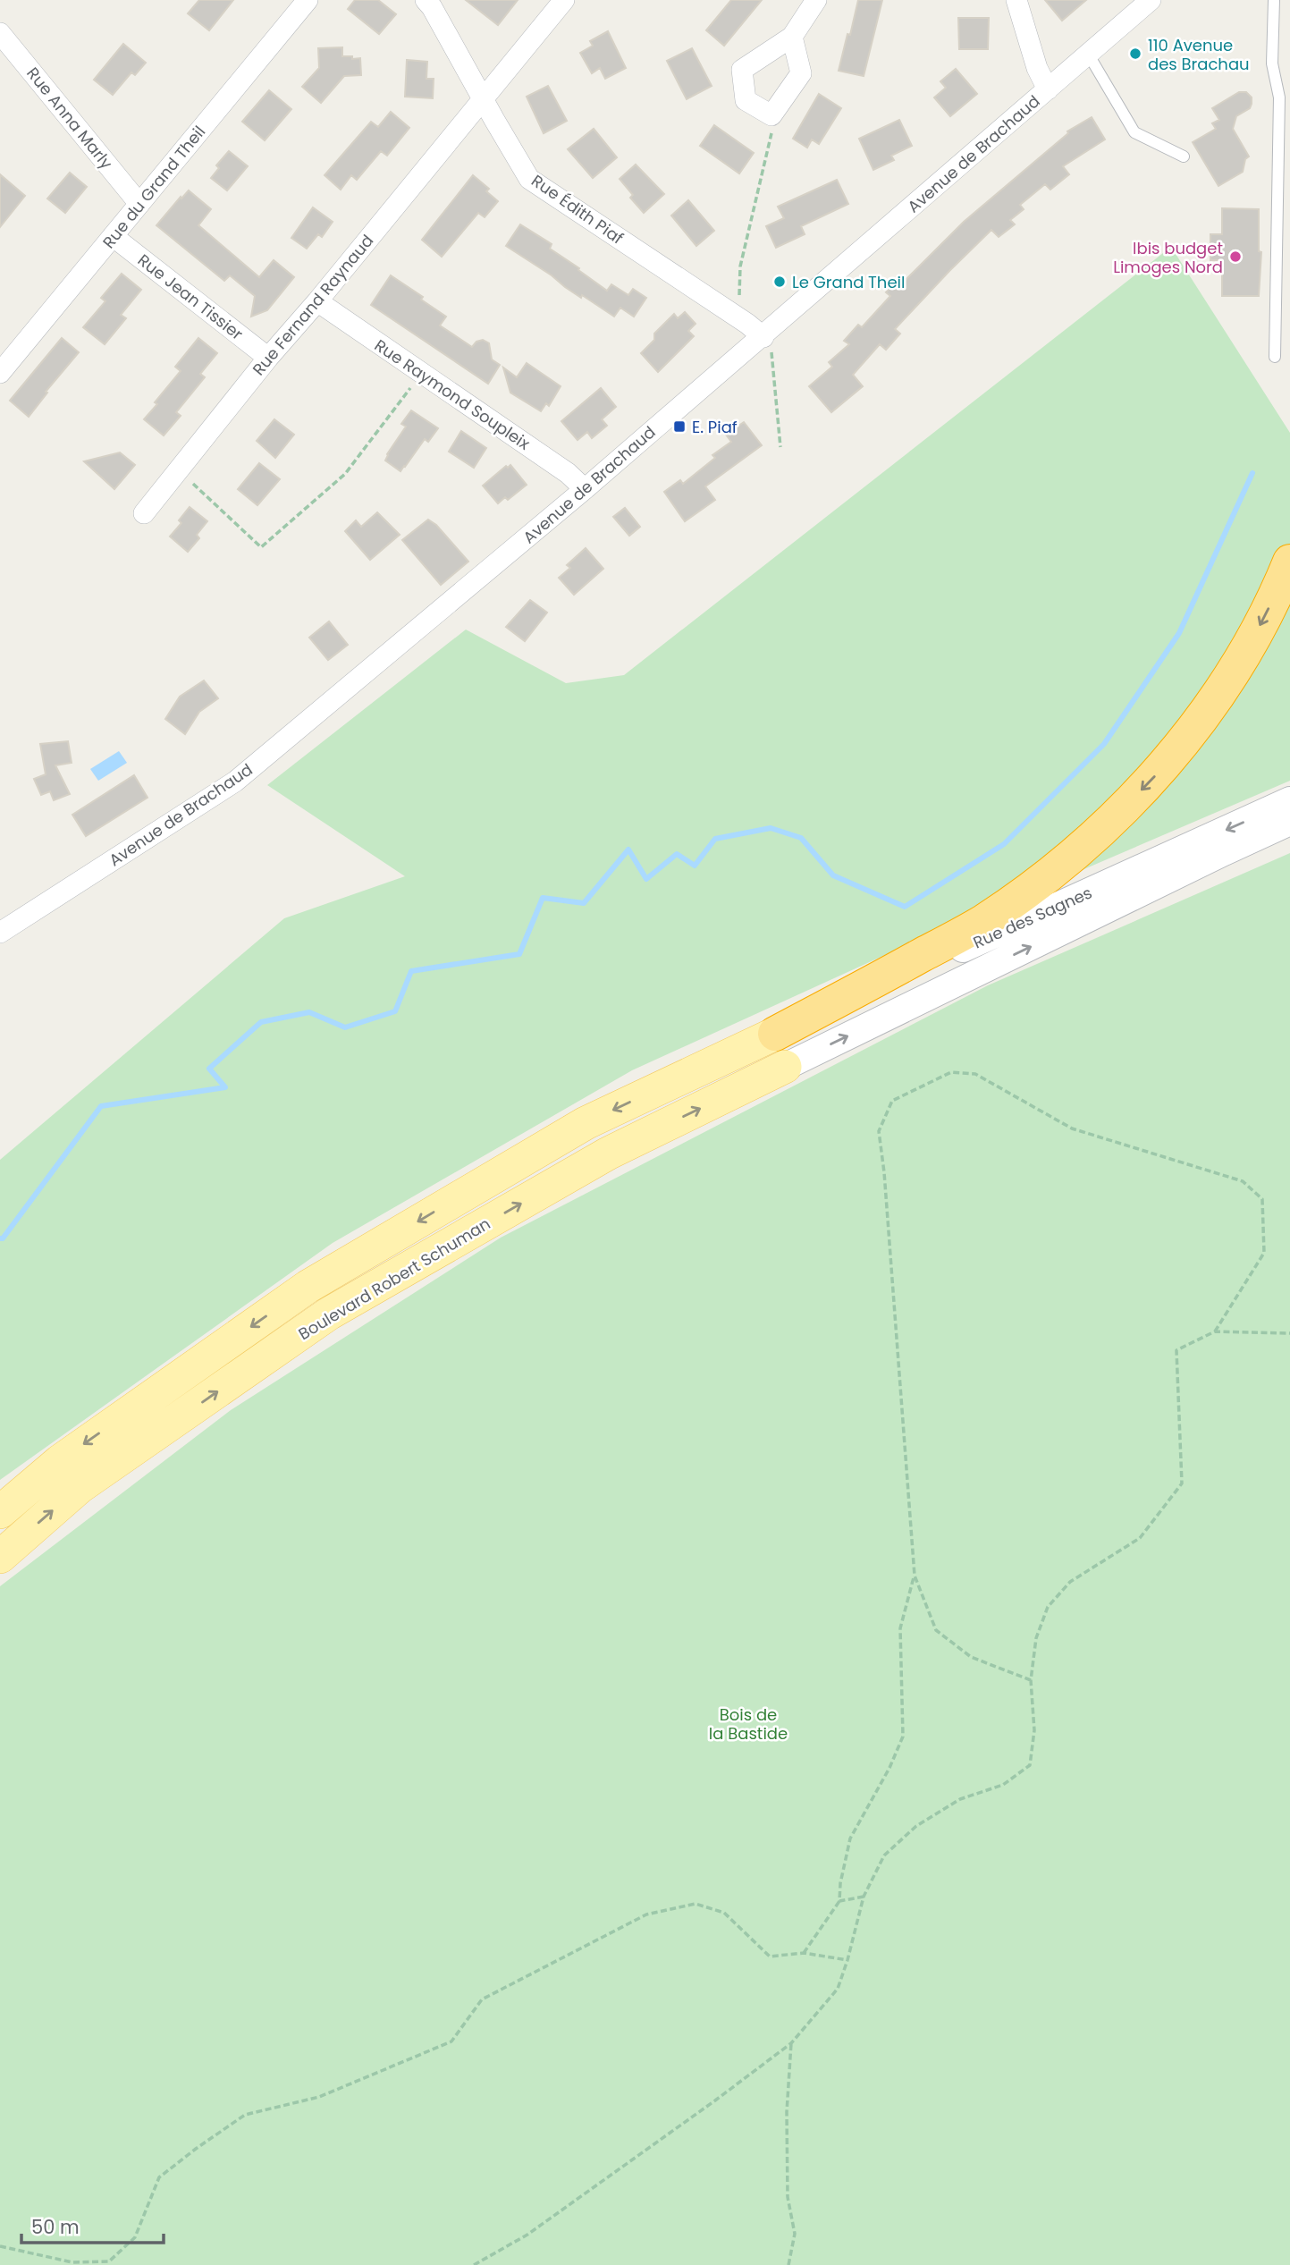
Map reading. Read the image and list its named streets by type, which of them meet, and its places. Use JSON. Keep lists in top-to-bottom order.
{
  "streets": {
    "main road": ["Boulevard Robert Schuman"],
    "street": [
      "Rue Anna Marly",
      "Avenue de Brachaud",
      "Rue du Grand Theil",
      "Rue Édith Piaf",
      "Rue Jean Tissier",
      "Rue Fernand Raynaud",
      "Rue Raymond Soupleix",
      "Rue des Sagnes"
    ]
  },
  "crossings": [
    ["Rue Anna Marly", "Rue du Grand Theil"],
    ["Avenue de Brachaud", "Rue Édith Piaf"],
    ["Avenue de Brachaud", "Rue Raymond Soupleix"],
    ["Rue du Grand Theil", "Rue Jean Tissier"],
    ["Rue Édith Piaf", "Rue Fernand Raynaud"],
    ["Rue Jean Tissier", "Rue Fernand Raynaud"],
    ["Rue Fernand Raynaud", "Rue Raymond Soupleix"],
    ["Rue des Sagnes", "Boulevard Robert Schuman"]
  ],
  "parks": ["Bois de la Bastide"],
  "places": {
    "other": ["110 Avenue des Brachau", "Ibis budget Limoges Nord", "Le Grand Theil"],
    "transit": ["E. Piaf"]
  },
  "scale_bar": "50 m"
}
